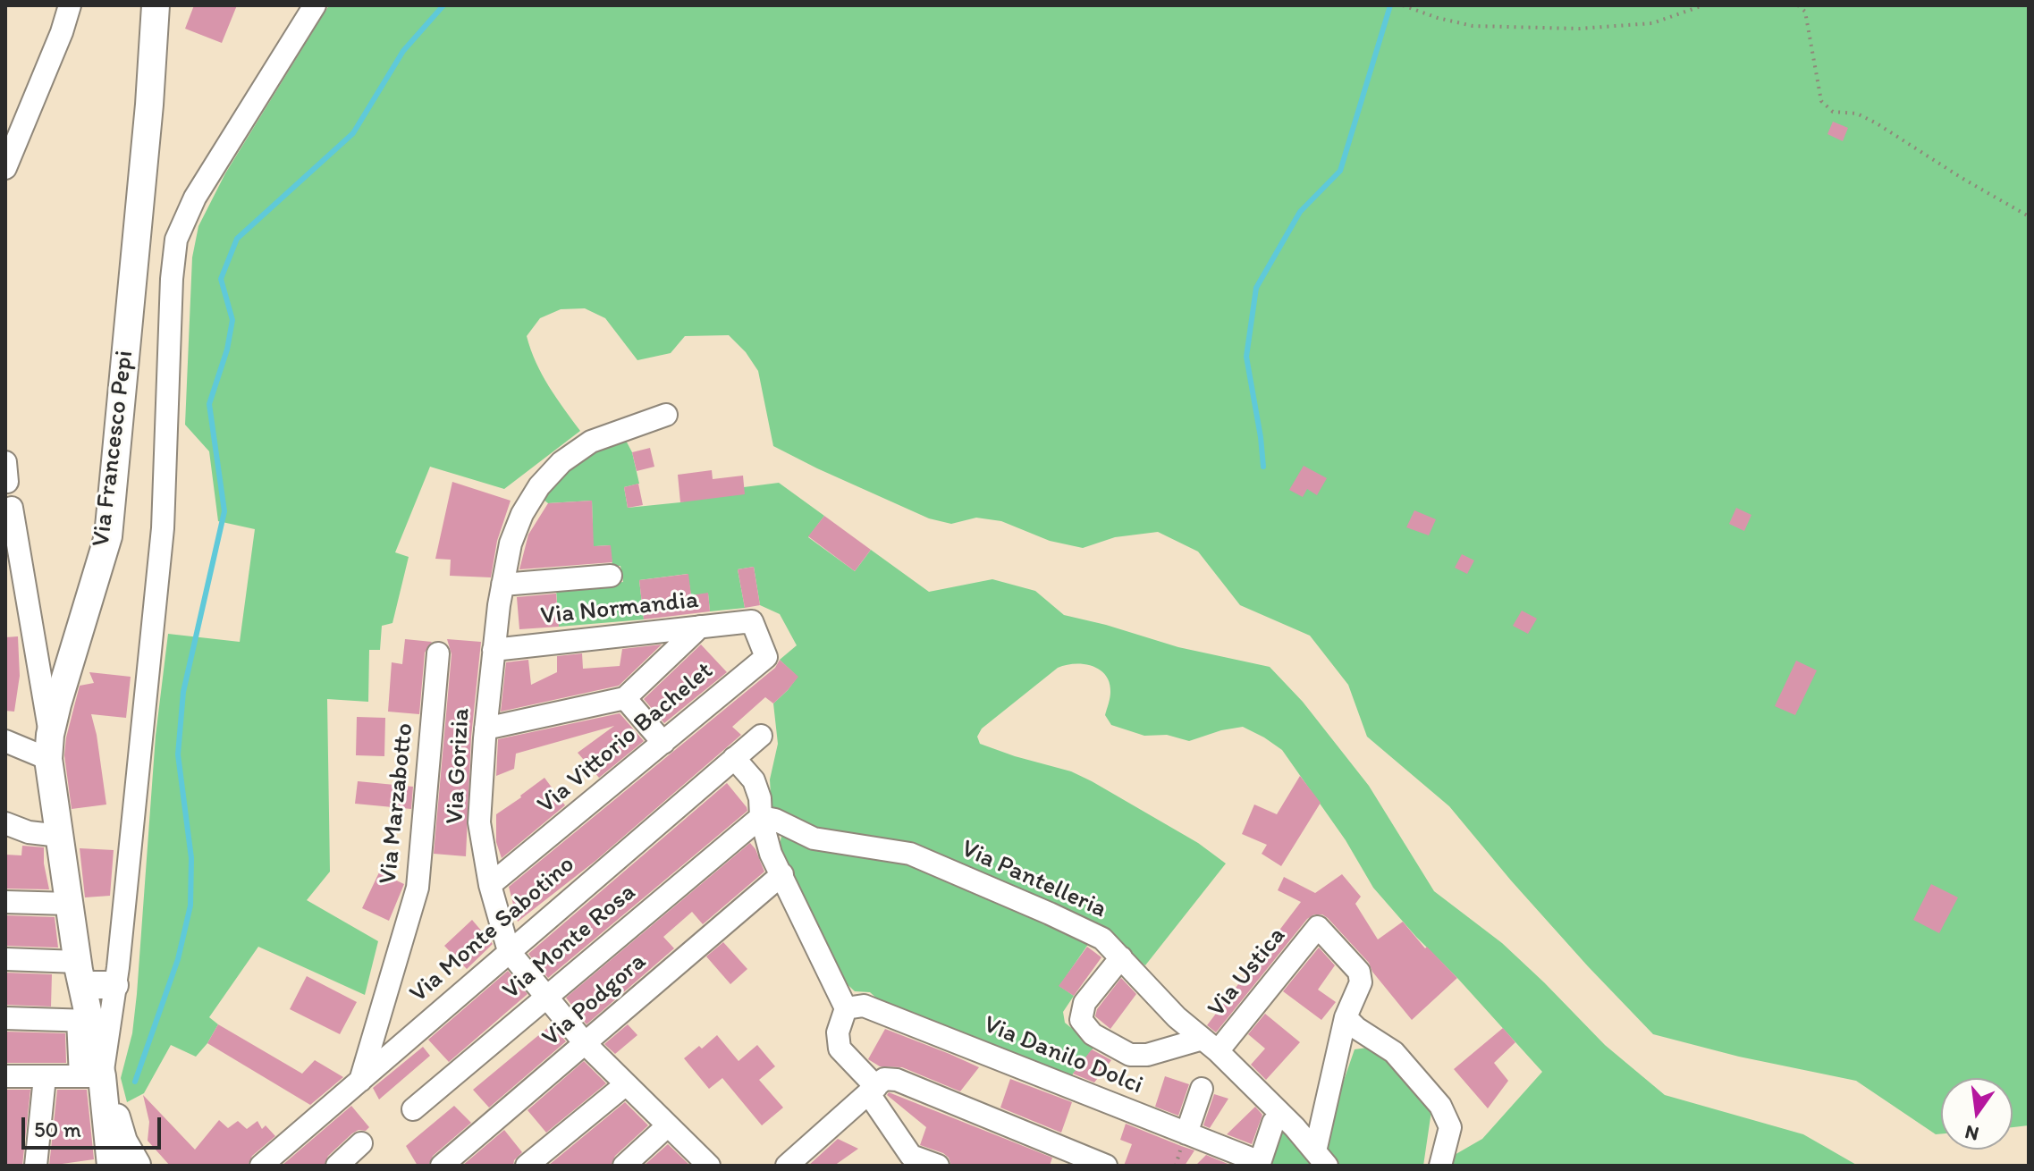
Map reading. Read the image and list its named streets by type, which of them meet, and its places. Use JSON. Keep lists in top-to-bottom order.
{
  "streets": {
    "main road": ["Via Francesco Pepi"],
    "street": [
      "Via Normandia",
      "Via Vittorio Bachelet",
      "Via Gorizia",
      "Via Marzabotto",
      "Via Pantelleria",
      "Via Monte Sabotino",
      "Via Monte Rosa",
      "Via Ustica",
      "Via Podgora",
      "Via Danilo Dolci"
    ]
  },
  "crossings": [
    ["Via Normandia", "Via Vittorio Bachelet"],
    ["Via Normandia", "Via Gorizia"],
    ["Via Vittorio Bachelet", "Via Gorizia"],
    ["Via Gorizia", "Via Monte Sabotino"],
    ["Via Gorizia", "Via Monte Rosa"],
    ["Via Gorizia", "Via Podgora"],
    ["Via Marzabotto", "Via Monte Sabotino"],
    ["Via Pantelleria", "Via Monte Rosa"],
    ["Via Pantelleria", "Via Ustica"]
  ],
  "scale_bar": "50 m",
  "north": "bottom"
}
